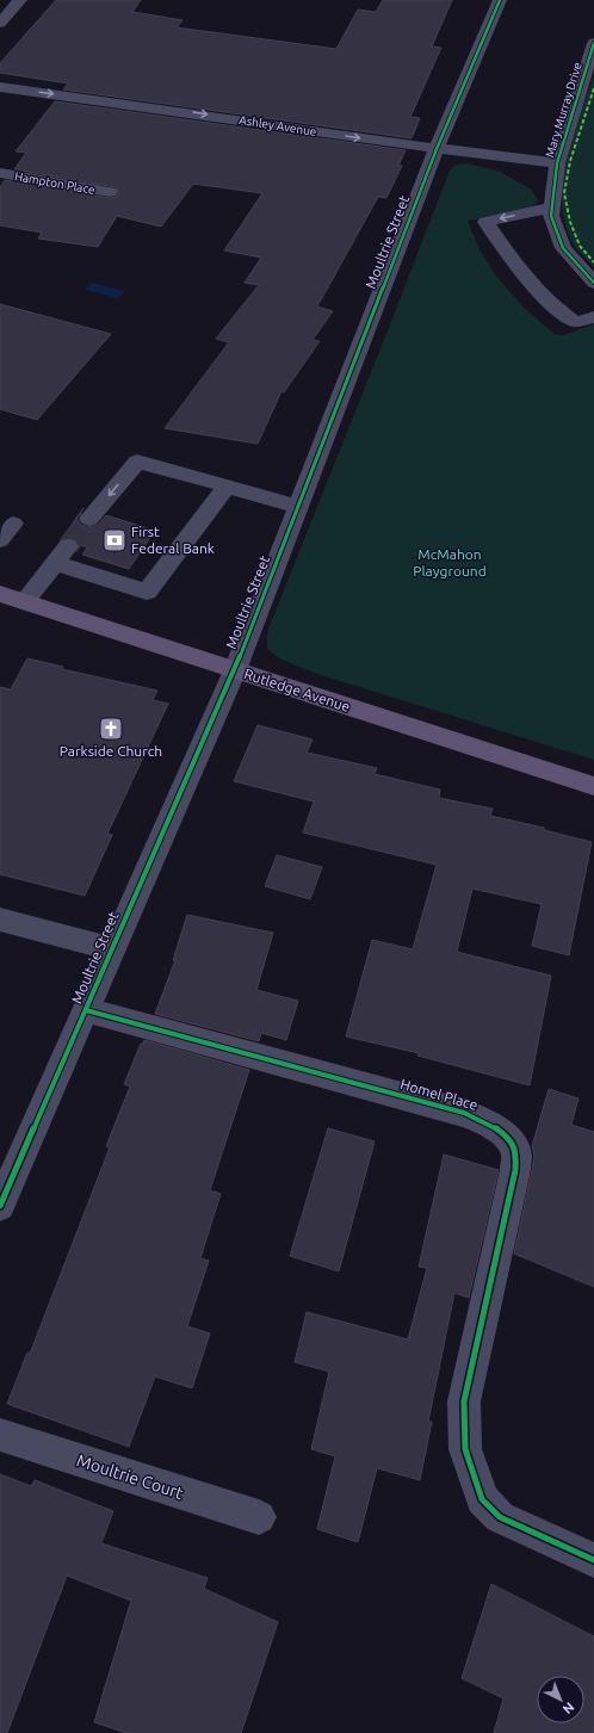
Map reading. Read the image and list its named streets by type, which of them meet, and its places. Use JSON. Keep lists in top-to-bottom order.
{
  "streets": {
    "main road": ["Rutledge Avenue"],
    "street": [
      "Mary Murray Drive",
      "Ashley Avenue",
      "Hampton Place",
      "Moultrie Street",
      "Homel Place",
      "Moultrie Court"
    ]
  },
  "crossings": [
    ["Mary Murray Drive", "Ashley Avenue"],
    ["Ashley Avenue", "Moultrie Street"],
    ["Moultrie Street", "Rutledge Avenue"],
    ["Moultrie Street", "Homel Place"]
  ],
  "one_way": ["Ashley Avenue"],
  "parks": ["McMahon Playground"],
  "places": {
    "bank": ["First Federal Bank"],
    "church": ["Parkside Church"]
  },
  "north": "bottom right"
}
